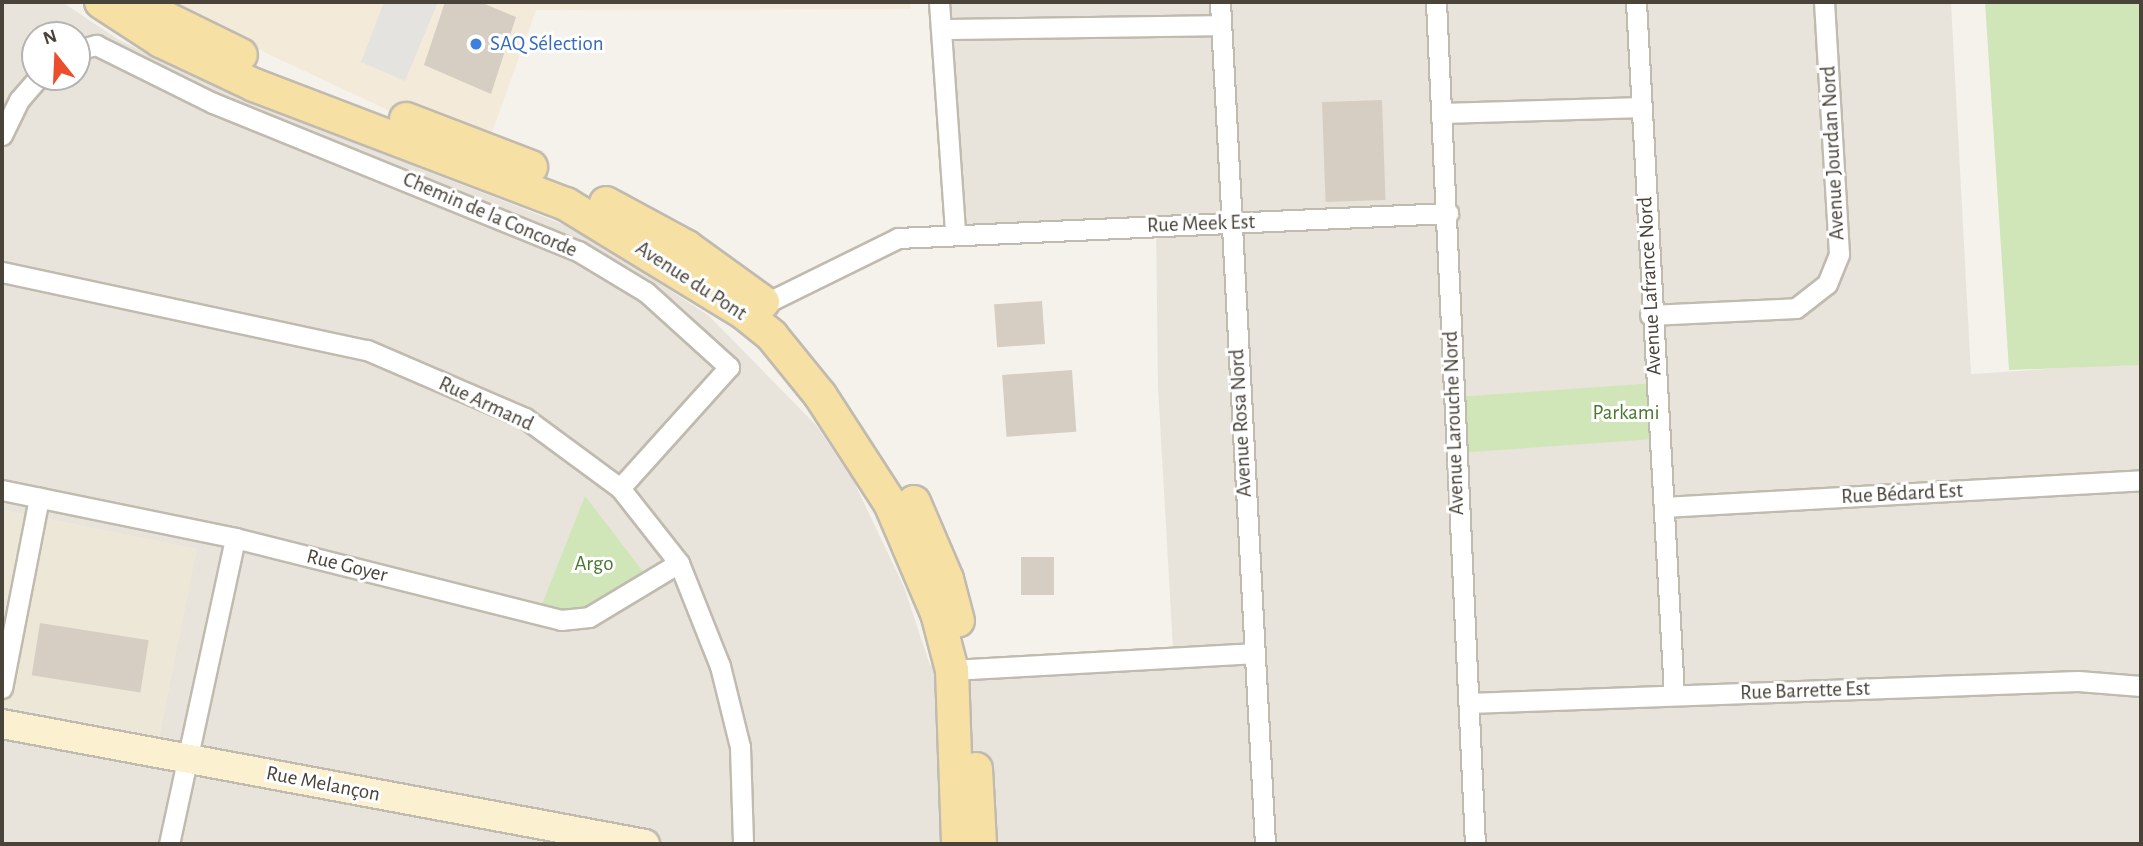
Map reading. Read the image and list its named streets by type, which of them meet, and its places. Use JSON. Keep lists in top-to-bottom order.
{
  "streets": {
    "main road": ["Avenue du Pont"],
    "street": [
      "Avenue Jourdan Nord",
      "Chemin de la Concorde",
      "Rue Meek Est",
      "Avenue Lafrance Nord",
      "Rue Armand",
      "Avenue Rosa Nord",
      "Avenue Larouche Nord",
      "Rue Bédard Est",
      "Rue Goyer",
      "Rue Barrette Est",
      "Rue Melançon"
    ]
  },
  "crossings": [
    ["Avenue Jourdan Nord", "Avenue Lafrance Nord"],
    ["Chemin de la Concorde", "Rue Armand"],
    ["Rue Meek Est", "Avenue du Pont"],
    ["Rue Meek Est", "Avenue Rosa Nord"],
    ["Rue Meek Est", "Avenue Larouche Nord"],
    ["Avenue Lafrance Nord", "Rue Bédard Est"],
    ["Avenue Lafrance Nord", "Rue Barrette Est"],
    ["Rue Armand", "Rue Goyer"],
    ["Avenue Larouche Nord", "Rue Barrette Est"]
  ],
  "parks": ["Parkami", "Argo"],
  "places": ["SAQ Sélection"],
  "north": "top"
}
